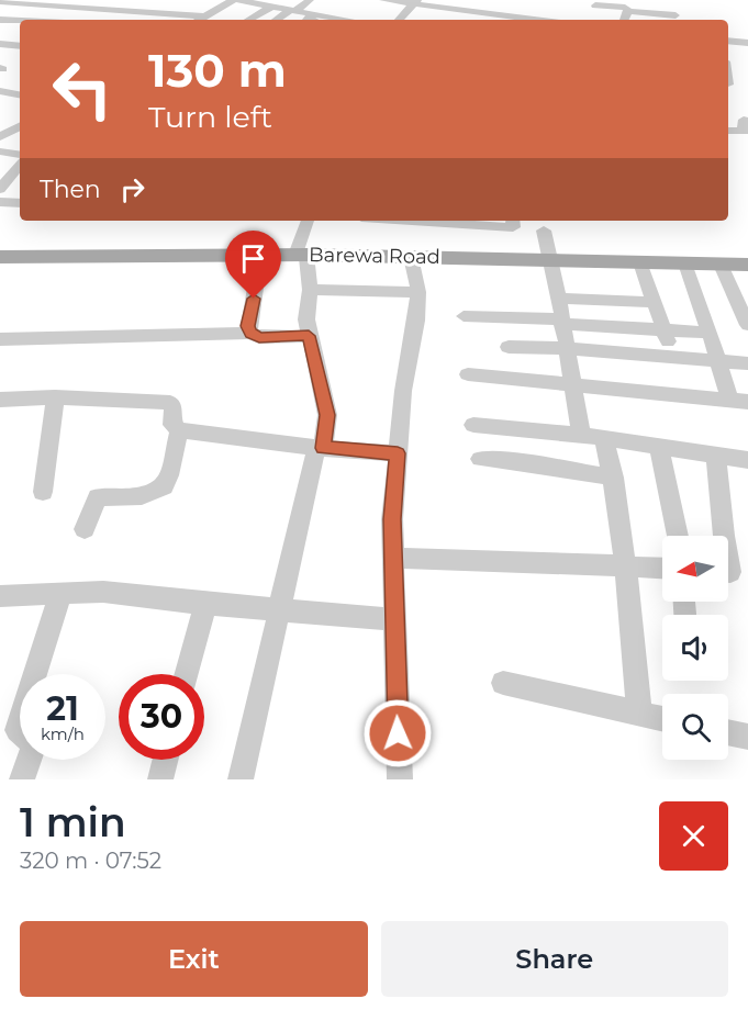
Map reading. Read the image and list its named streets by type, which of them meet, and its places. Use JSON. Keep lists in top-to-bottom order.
{
  "streets": {
    "main road": ["Barewa Road"]
  },
  "north": "left",
  "page": {
    "turn": ["130 m", "Turn left"],
    "then": "Then",
    "speed": "21 km/h",
    "limit": "30",
    "heading": ["1 min", "320 m · 07:52"],
    "buttons": ["Exit", "Share"]
  }
}
